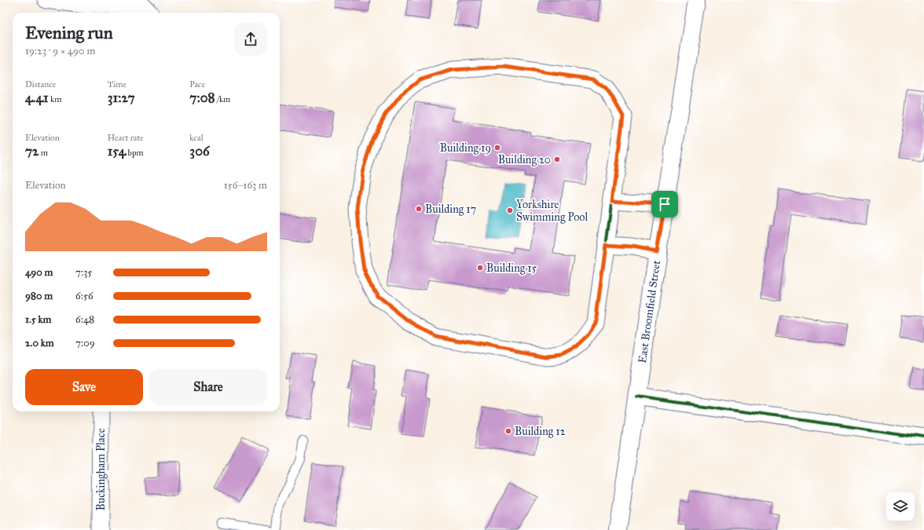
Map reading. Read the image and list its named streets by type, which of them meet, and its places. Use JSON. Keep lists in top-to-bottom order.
{
  "streets": {
    "main road": ["East Broomfield Street"],
    "street": ["Buckingham Place"]
  },
  "places": [
    "Building 19",
    "Building 20",
    "Building 17",
    "Yorkshire Swimming Pool",
    "Building 15",
    "Building 12"
  ],
  "page": {
    "heading": ["Evening run", "19:23 · 9 × 490 m"],
    "stats": [
      ["Distance", "4.41 km"],
      ["Time", "31:27"],
      ["Pace", "7:08 /km"],
      ["Elevation", "72 m"],
      ["Heart rate", "154 bpm"],
      ["kcal", "306"]
    ],
    "chart": ["Elevation", "156–163 m"],
    "list": [
      {
        "name": "490 m",
        "note": "7:35"
      },
      {
        "name": "980 m",
        "note": "6:56"
      },
      {
        "name": "1.5 km",
        "note": "6:48"
      },
      {
        "name": "2.0 km",
        "note": "7:09"
      }
    ],
    "buttons": ["Save", "Share"]
  }
}
